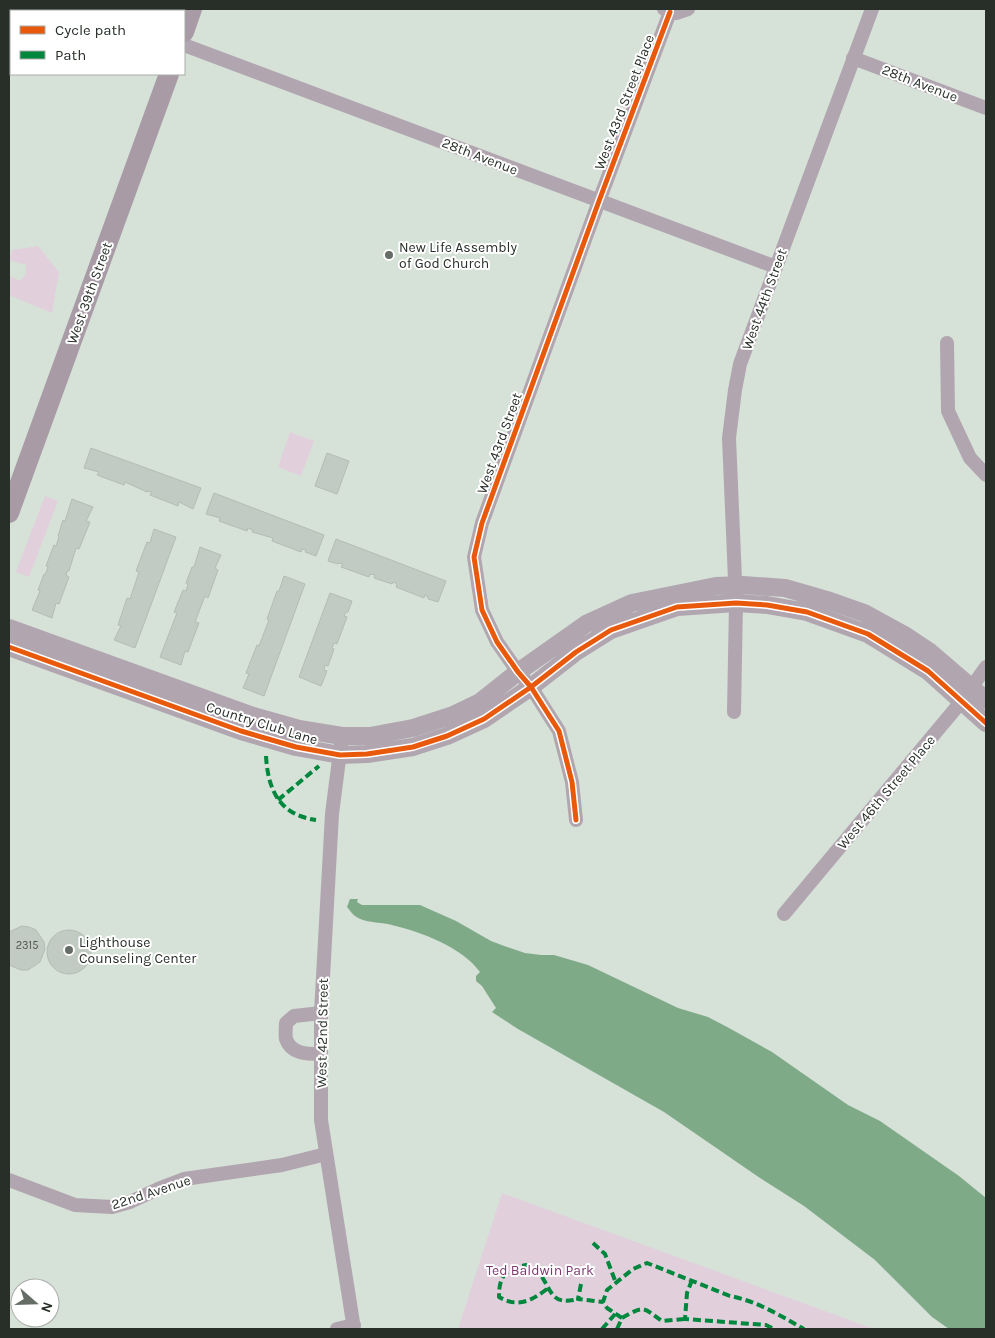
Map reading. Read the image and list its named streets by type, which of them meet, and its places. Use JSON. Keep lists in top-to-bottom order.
{
  "streets": {
    "main road": ["West 39th Street"],
    "street": [
      "28th Avenue",
      "West 43rd Street Place",
      "West 44th Street",
      "West 43rd Street",
      "Country Club Lane",
      "West 46th Street Place",
      "West 42nd Street",
      "22nd Avenue"
    ]
  },
  "crossings": [
    ["28th Avenue", "West 43rd Street Place"],
    ["28th Avenue", "West 44th Street"],
    ["28th Avenue", "West 43rd Street"],
    ["West 43rd Street Place", "West 43rd Street"],
    ["West 44th Street", "Country Club Lane"],
    ["West 43rd Street", "Country Club Lane"],
    ["Country Club Lane", "West 46th Street Place"],
    ["Country Club Lane", "West 42nd Street"],
    ["West 42nd Street", "22nd Avenue"]
  ],
  "parks": ["Ted Baldwin Park"],
  "places": ["New Life Assembly of God Church", "Lighthouse Counseling Center"],
  "house_numbers": ["2315"],
  "legend": ["Cycle path", "Path"],
  "north": "right"
}
